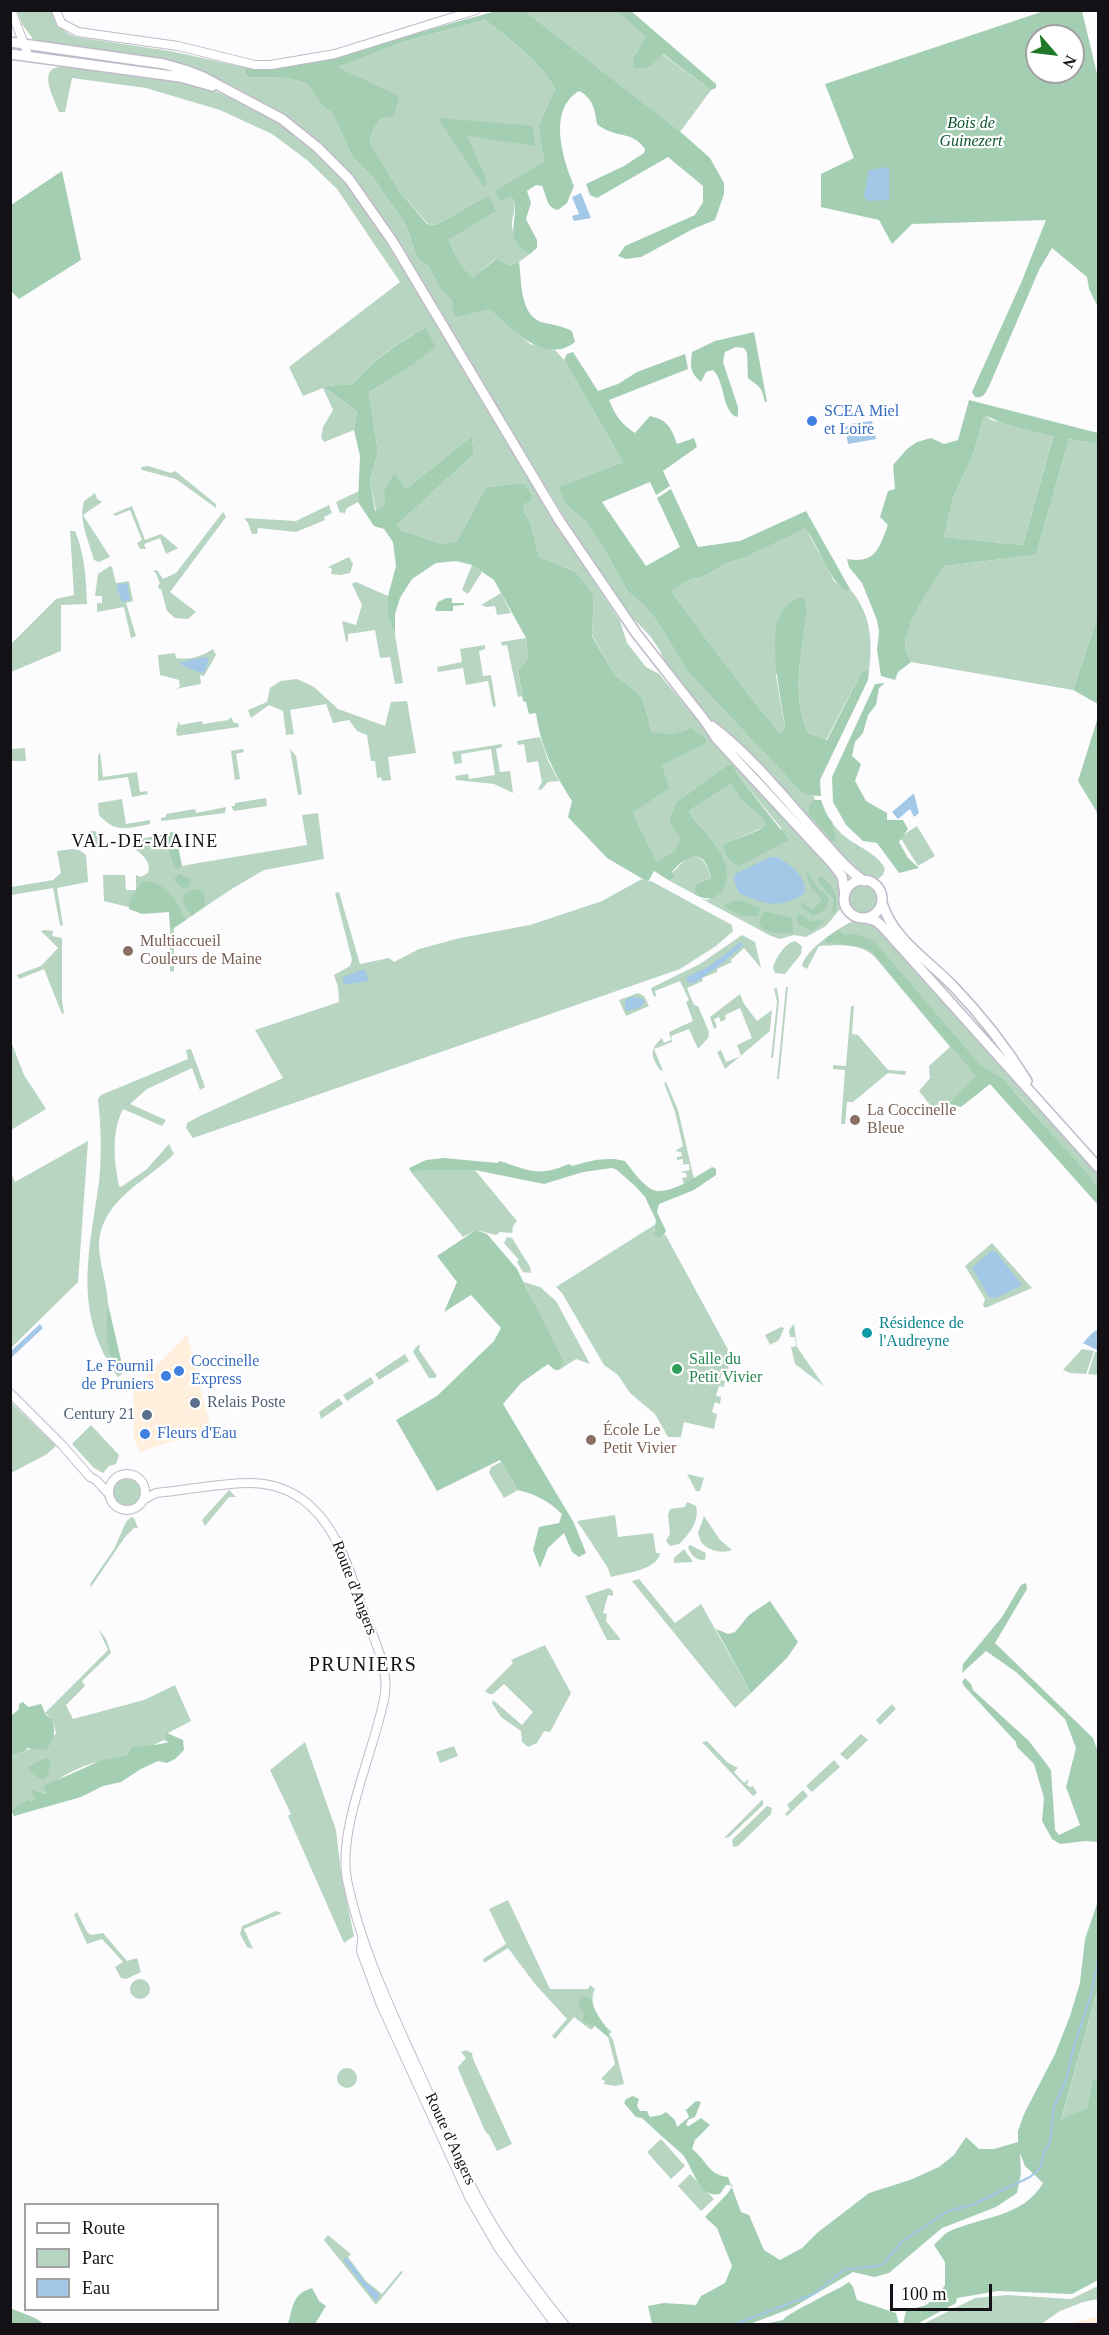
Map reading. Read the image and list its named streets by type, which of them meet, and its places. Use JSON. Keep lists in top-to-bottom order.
{
  "streets": {
    "street": ["Route d'Angers"]
  },
  "districts": ["VAL-DE-MAINE", "PRUNIERS"],
  "parks": ["Bois de Guinezert"],
  "places": [
    "SCEA Miel et Loire",
    "Multiaccueil Couleurs de Maine",
    "La Coccinelle Bleue",
    "Résidence de l'Audreyne",
    "Salle du Petit Vivier",
    "Coccinelle Express",
    "Le Fournil de Pruniers",
    "Relais Poste",
    "Century 21",
    "Fleurs d'Eau",
    "École Le Petit Vivier"
  ],
  "legend": ["Route", "Parc", "Eau"],
  "scale_bar": "100 m",
  "north": "bottom right"
}
